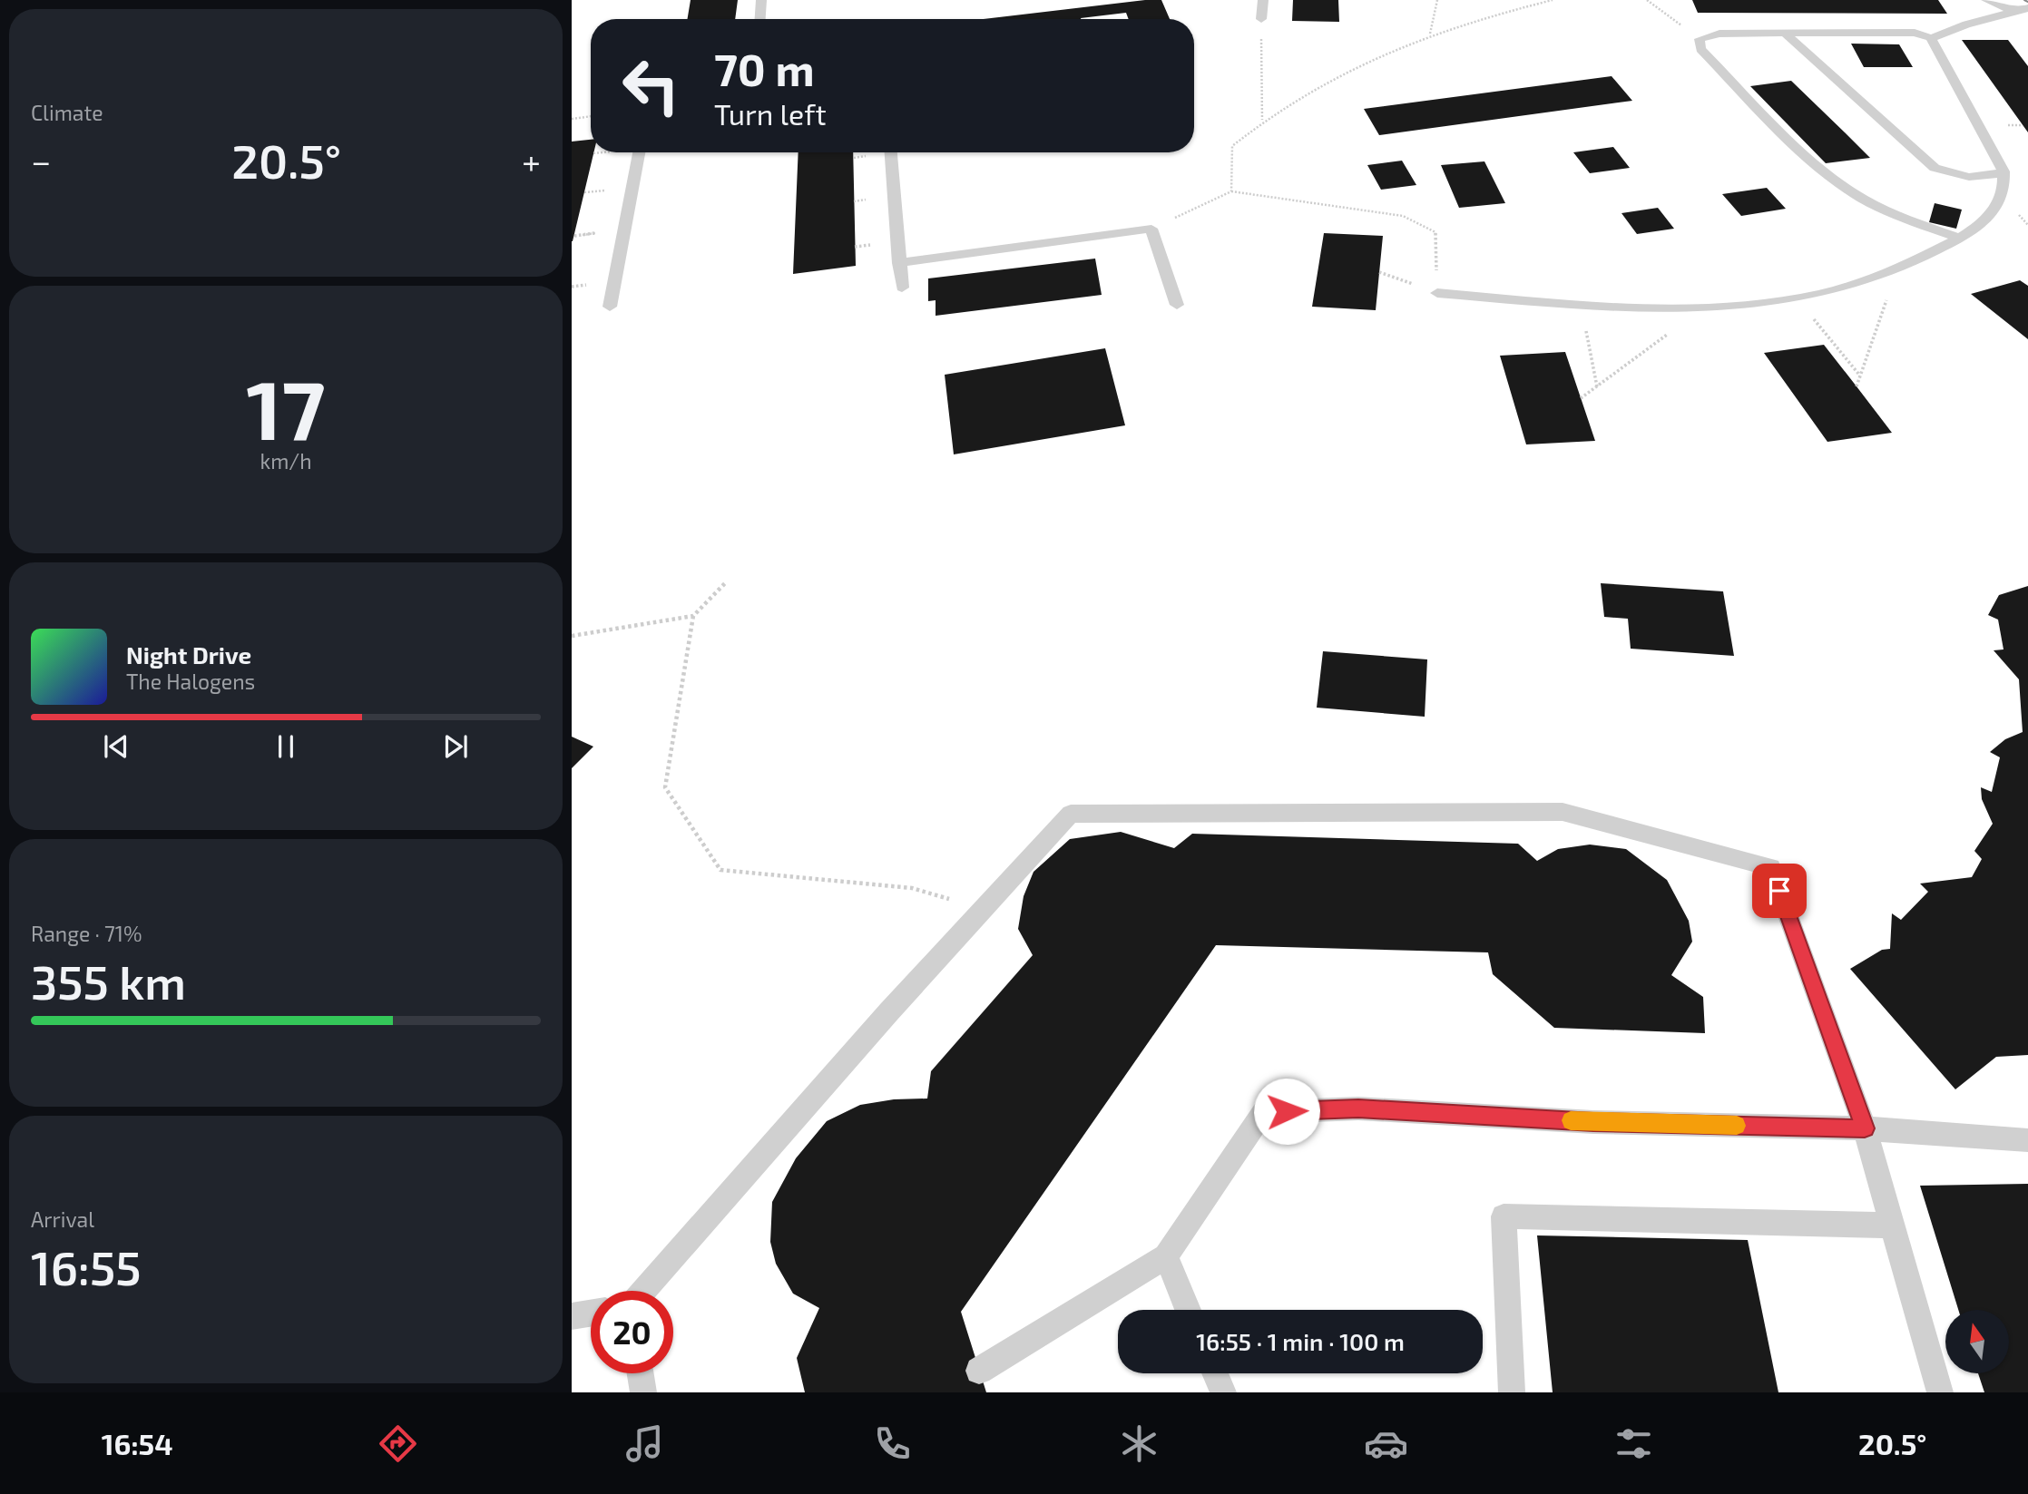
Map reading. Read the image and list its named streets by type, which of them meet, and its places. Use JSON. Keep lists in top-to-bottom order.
{
  "north": "top",
  "page": {
    "tile": [
      "Climate",
      ["17", "km/h"],
      ["Range · 71%", "355 km"],
      ["Arrival", "16:55"]
    ],
    "turn": ["70 m", "Turn left"],
    "heat": ["−", "20.5°", "+"],
    "song": ["Night Drive", "The Halogens"],
    "limit": "20",
    "trip": "16:55 · 1 min · 100 m",
    "tabs": ["16:54", "20.5°"]
  }
}
